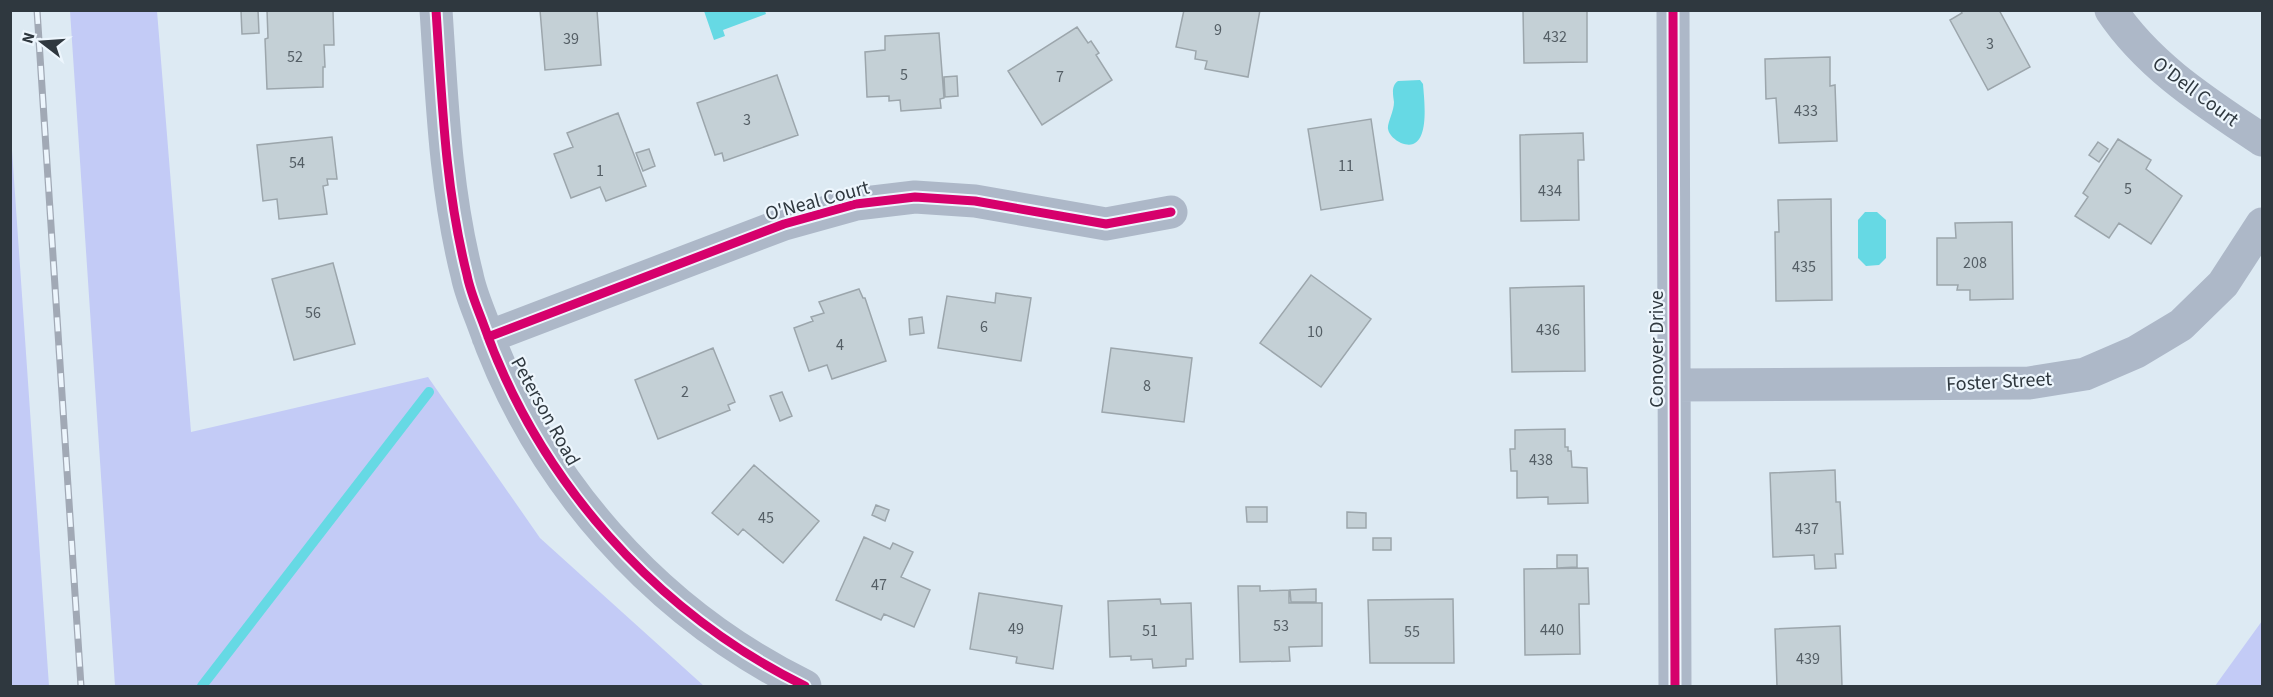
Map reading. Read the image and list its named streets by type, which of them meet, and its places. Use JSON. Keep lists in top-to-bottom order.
{
  "streets": {
    "street": [
      "O'Dell Court",
      "O'Neal Court",
      "Conover Drive",
      "Foster Street",
      "Peterson Road"
    ]
  },
  "crossings": [
    ["O'Neal Court", "Peterson Road"],
    ["Conover Drive", "Foster Street"]
  ],
  "house_numbers": [
    "9",
    "432",
    "39",
    "3",
    "52",
    "5",
    "7",
    "433",
    "3",
    "54",
    "11",
    "1",
    "5",
    "434",
    "208",
    "435",
    "56",
    "6",
    "436",
    "10",
    "4",
    "8",
    "2",
    "438",
    "45",
    "437",
    "47",
    "53",
    "49",
    "440",
    "51",
    "55",
    "439"
  ],
  "north": "left"
}
